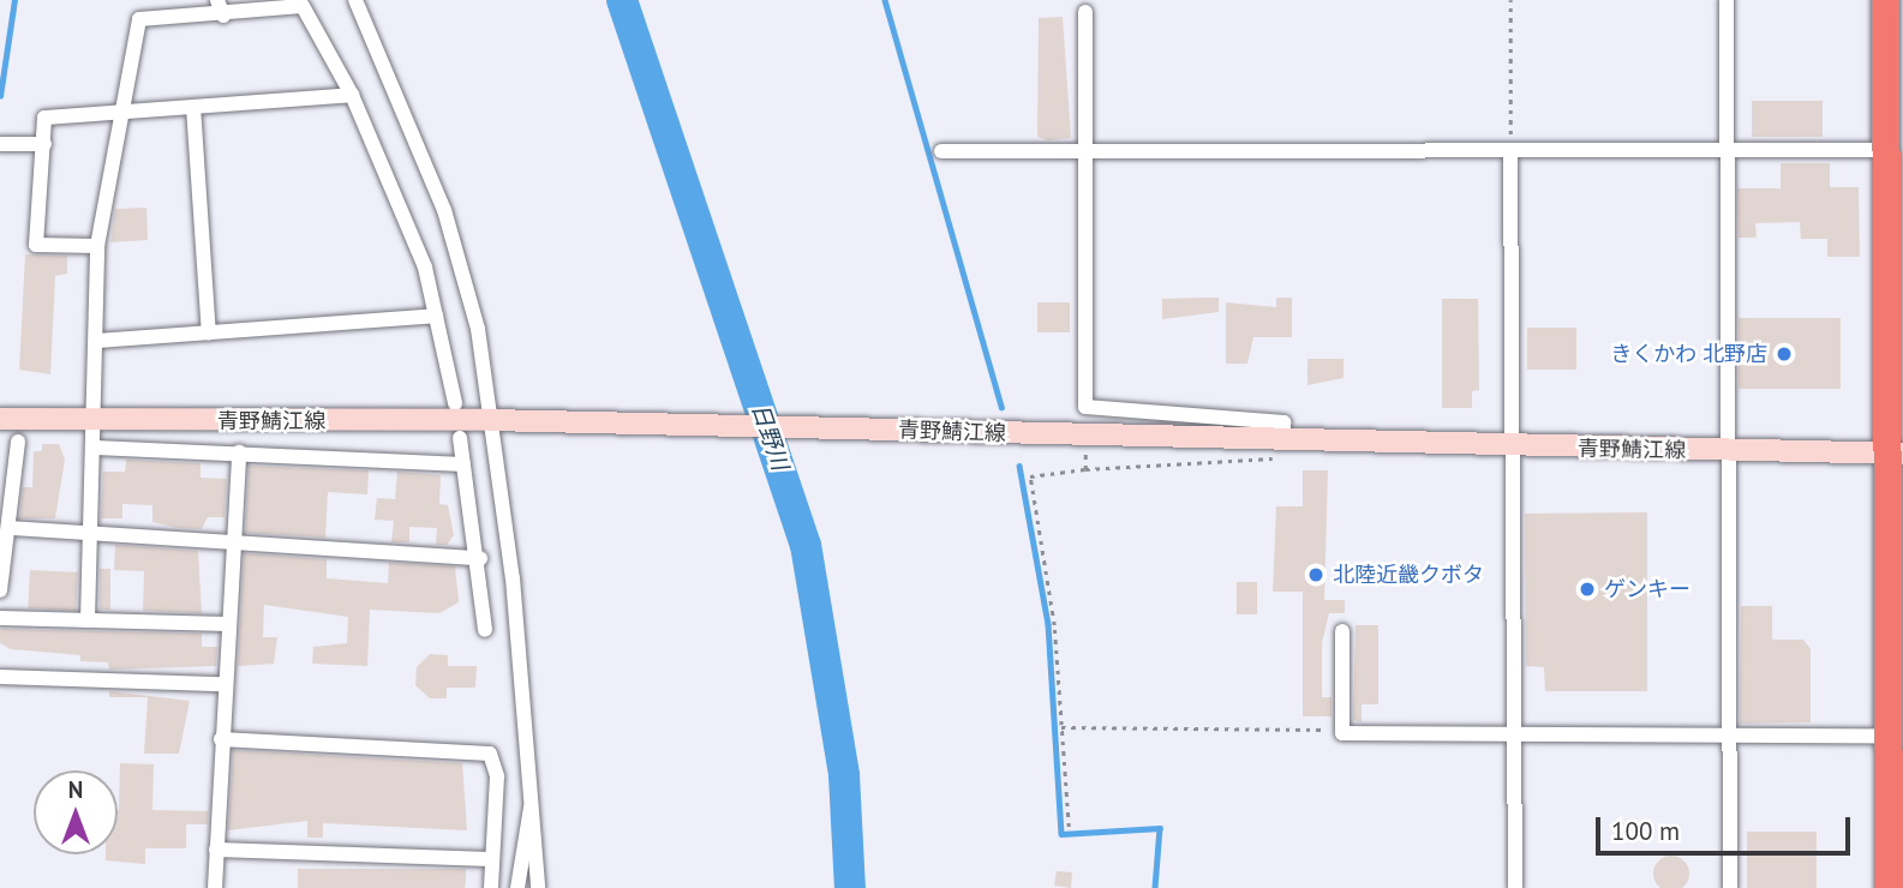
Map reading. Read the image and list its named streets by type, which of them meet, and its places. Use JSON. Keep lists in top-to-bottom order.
{
  "streets": {
    "main road": ["青野鯖江線"]
  },
  "water": ["日野川"],
  "places": ["きくかわ 北野店", "北陸近畿クボタ", "ゲンキー"],
  "scale_bar": "100 m",
  "north": "top"
}
